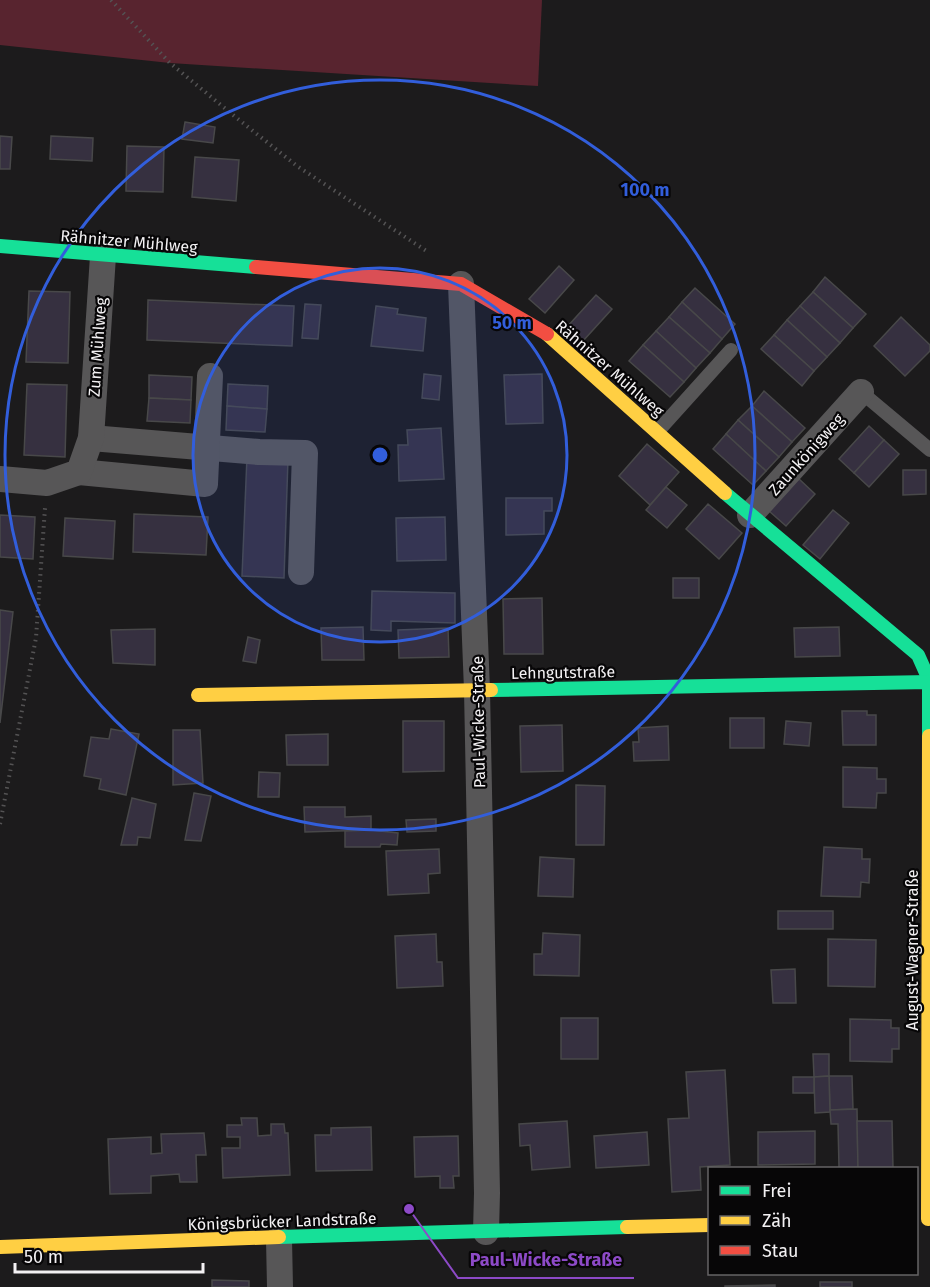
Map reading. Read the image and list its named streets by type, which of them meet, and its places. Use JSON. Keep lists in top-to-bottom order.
{
  "streets": {
    "street": [
      "Rähnitzer Mühlweg",
      "Zum Mühlweg",
      "Zaunkönigweg",
      "Lehngutstraße",
      "Paul-Wicke-Straße",
      "August-Wagner-Straße",
      "Königsbrücker Landstraße"
    ]
  },
  "crossings": [
    ["Rähnitzer Mühlweg", "Zum Mühlweg"],
    ["Rähnitzer Mühlweg", "Zaunkönigweg"],
    ["Rähnitzer Mühlweg", "Lehngutstraße"],
    ["Rähnitzer Mühlweg", "Paul-Wicke-Straße"],
    ["Rähnitzer Mühlweg", "August-Wagner-Straße"],
    ["Lehngutstraße", "Paul-Wicke-Straße"],
    ["Lehngutstraße", "August-Wagner-Straße"],
    ["Paul-Wicke-Straße", "Königsbrücker Landstraße"]
  ],
  "places": ["Paul-Wicke-Straße"],
  "legend": ["Frei", "Zäh", "Stau"],
  "scale_bar": "50 m",
  "rings": ["100 m", "50 m"]
}
